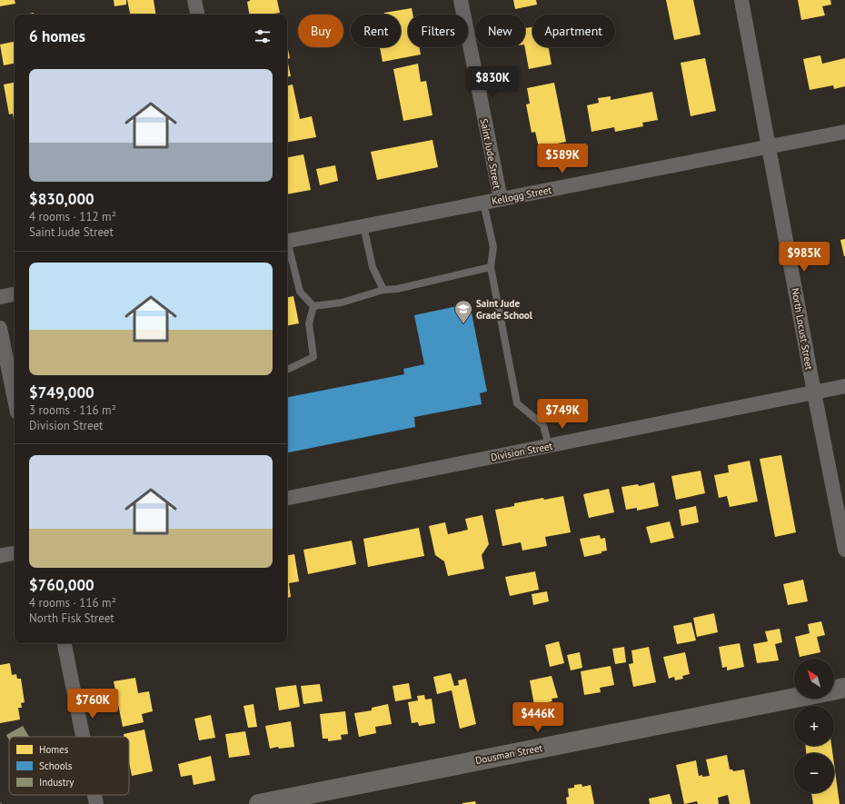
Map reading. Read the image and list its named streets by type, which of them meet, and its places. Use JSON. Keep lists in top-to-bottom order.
{
  "streets": {
    "street": [
      "Saint Jude Street",
      "Kellogg Street",
      "North Locust Street",
      "Division Street",
      "Dousman Street"
    ]
  },
  "crossings": [
    ["Saint Jude Street", "Kellogg Street"],
    ["Kellogg Street", "North Locust Street"],
    ["North Locust Street", "Division Street"]
  ],
  "places": {
    "school or university": ["Saint Jude Grade School"]
  },
  "legend": ["Homes", "Schools", "Industry"],
  "north": "top left",
  "page": {
    "chip": [
      "Buy",
      "Rent",
      "Filters",
      "New",
      "Apartment"
    ],
    "heading": "6 homes",
    "list": [
      {
        "name": "$830,000",
        "note": "4 rooms · 112 m² · Saint Jude Street"
      },
      {
        "name": "$749,000",
        "note": "3 rooms · 116 m² · Division Street"
      },
      {
        "name": "$760,000",
        "note": "4 rooms · 116 m² · North Fisk Street"
      }
    ],
    "price": [
      "$830K",
      "$589K",
      "$985K",
      "$749K",
      "$760K",
      "$446K"
    ],
    "map_buttons": ["+", "−"]
  }
}
